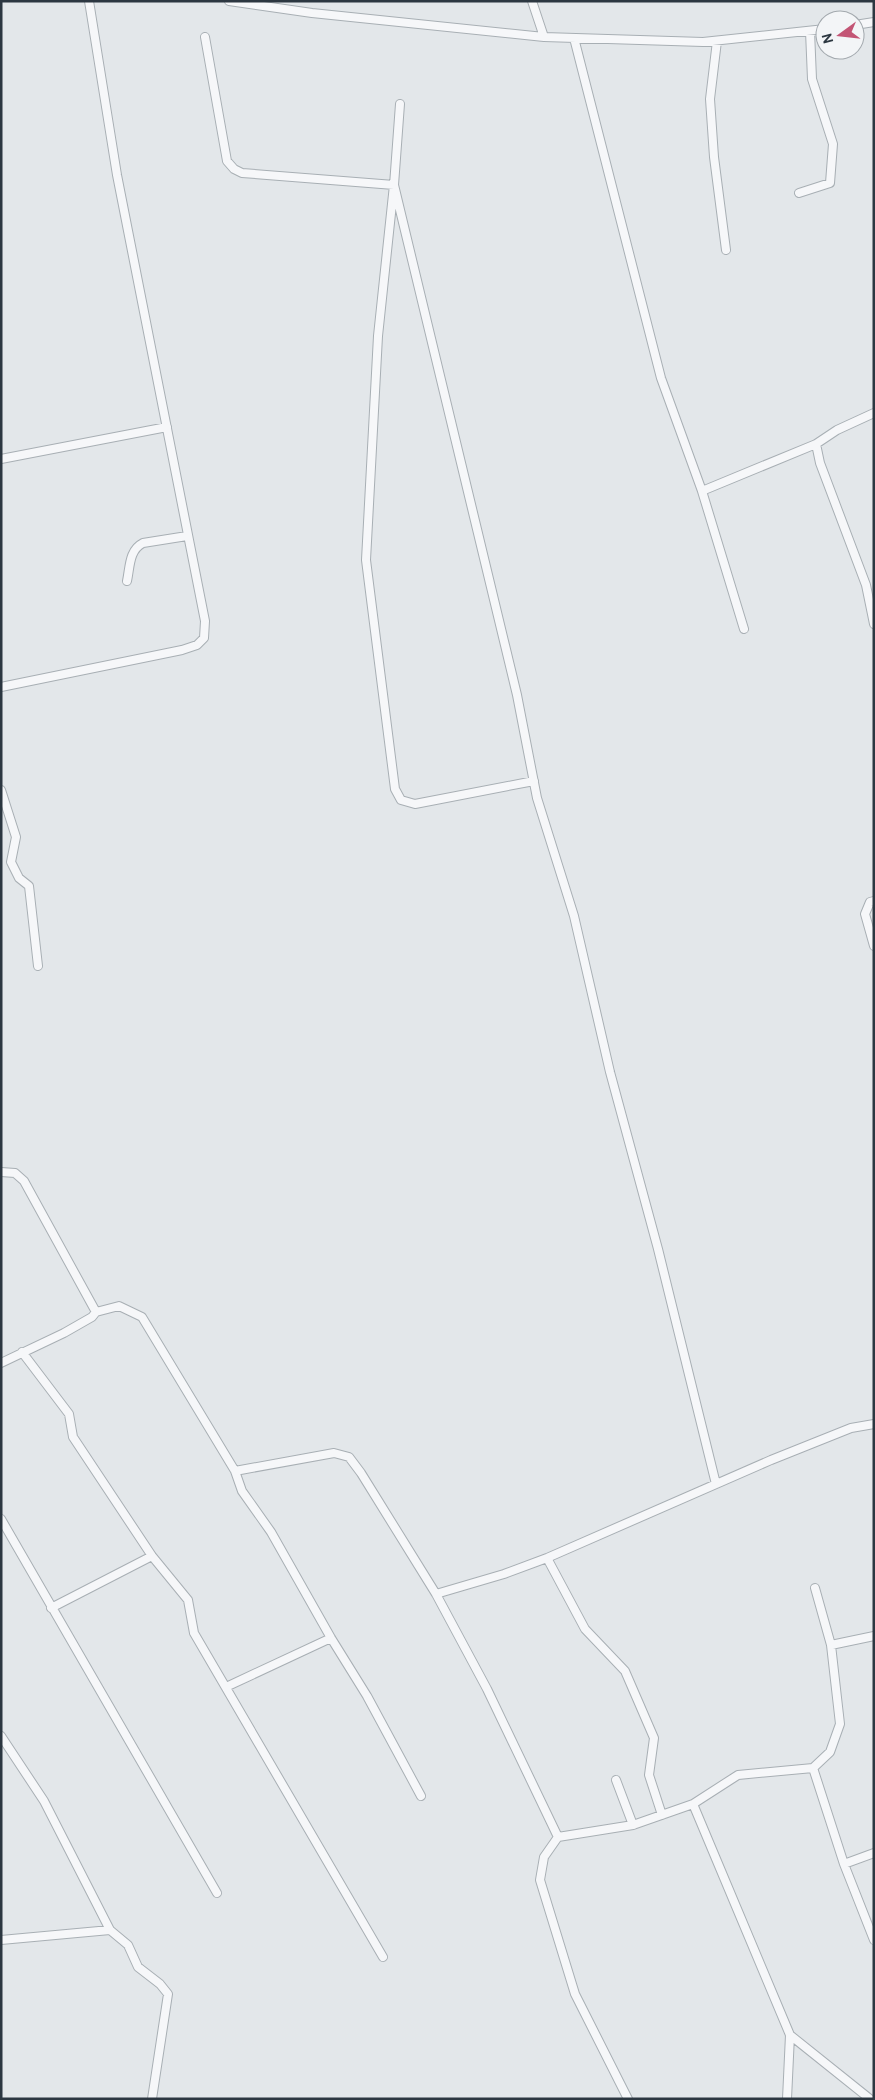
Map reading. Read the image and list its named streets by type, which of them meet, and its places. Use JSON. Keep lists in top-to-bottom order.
{
  "north": "left"
}
